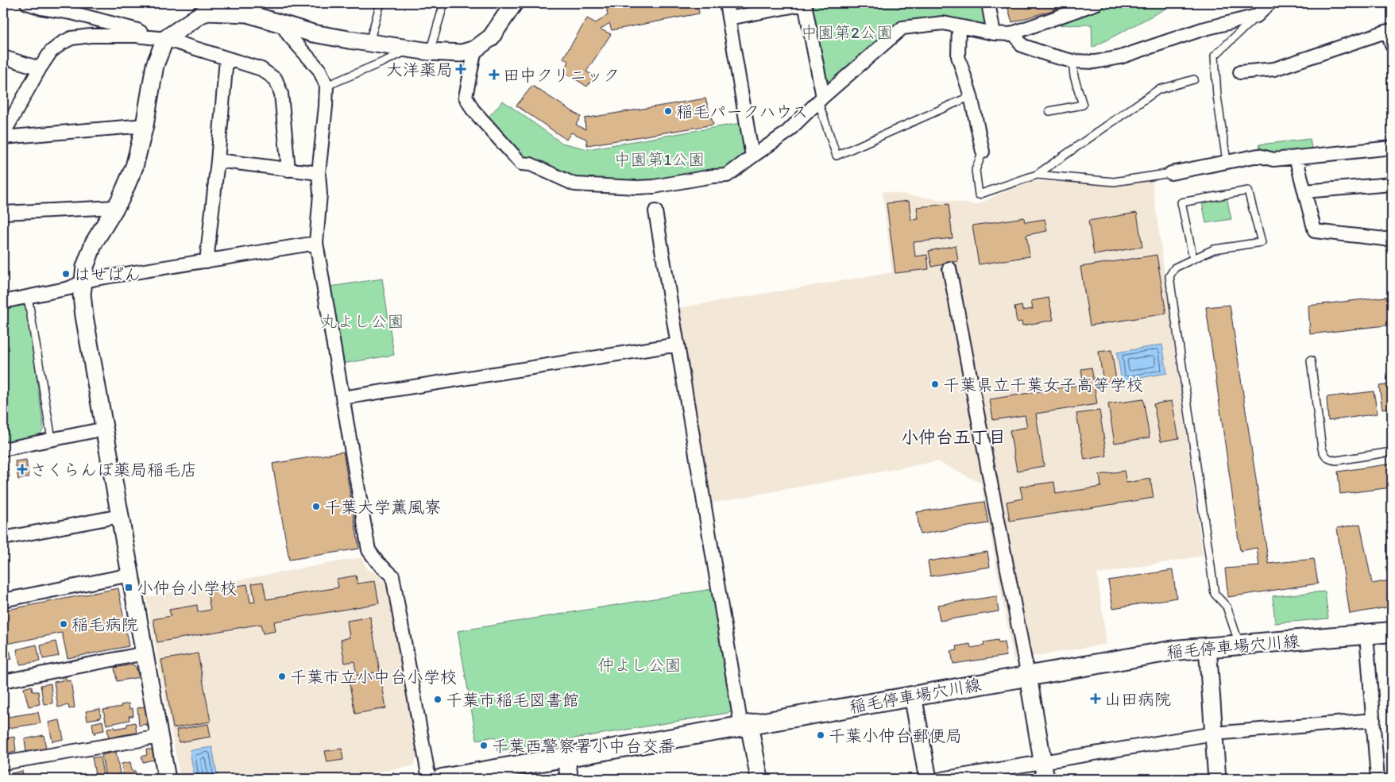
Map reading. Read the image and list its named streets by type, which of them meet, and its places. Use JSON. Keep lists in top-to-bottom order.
{
  "streets": {
    "main road": ["稲毛停車場穴川線"]
  },
  "districts": ["小仲台五丁目"],
  "parks": [
    "中園第2公園",
    "中園第1公園",
    "丸よし公園",
    "仲よし公園"
  ],
  "places": {
    "health": [
      "大洋薬局",
      "田中クリニック",
      "さくらんぼ薬局稲毛店",
      "山田病院"
    ],
    "other": [
      "稲毛パークハウス",
      "はせぱん",
      "千葉県立千葉女子高等学校",
      "千葉大学薫風寮",
      "稲毛病院",
      "千葉市立小中台小学校",
      "千葉市稲毛図書館",
      "千葉小仲台郵便局",
      "千葉西警察署小中台交番"
    ],
    "transit": ["小仲台小学校"]
  }
}
